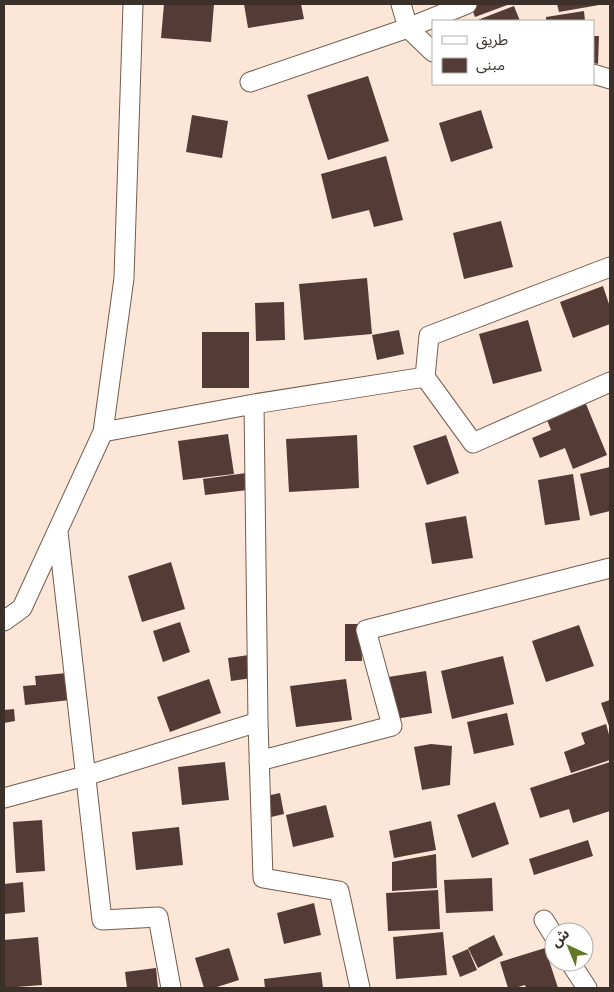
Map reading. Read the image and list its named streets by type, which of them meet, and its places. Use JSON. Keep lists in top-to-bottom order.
{
  "legend": ["طريق", "مبنى"],
  "north": "top left"
}
